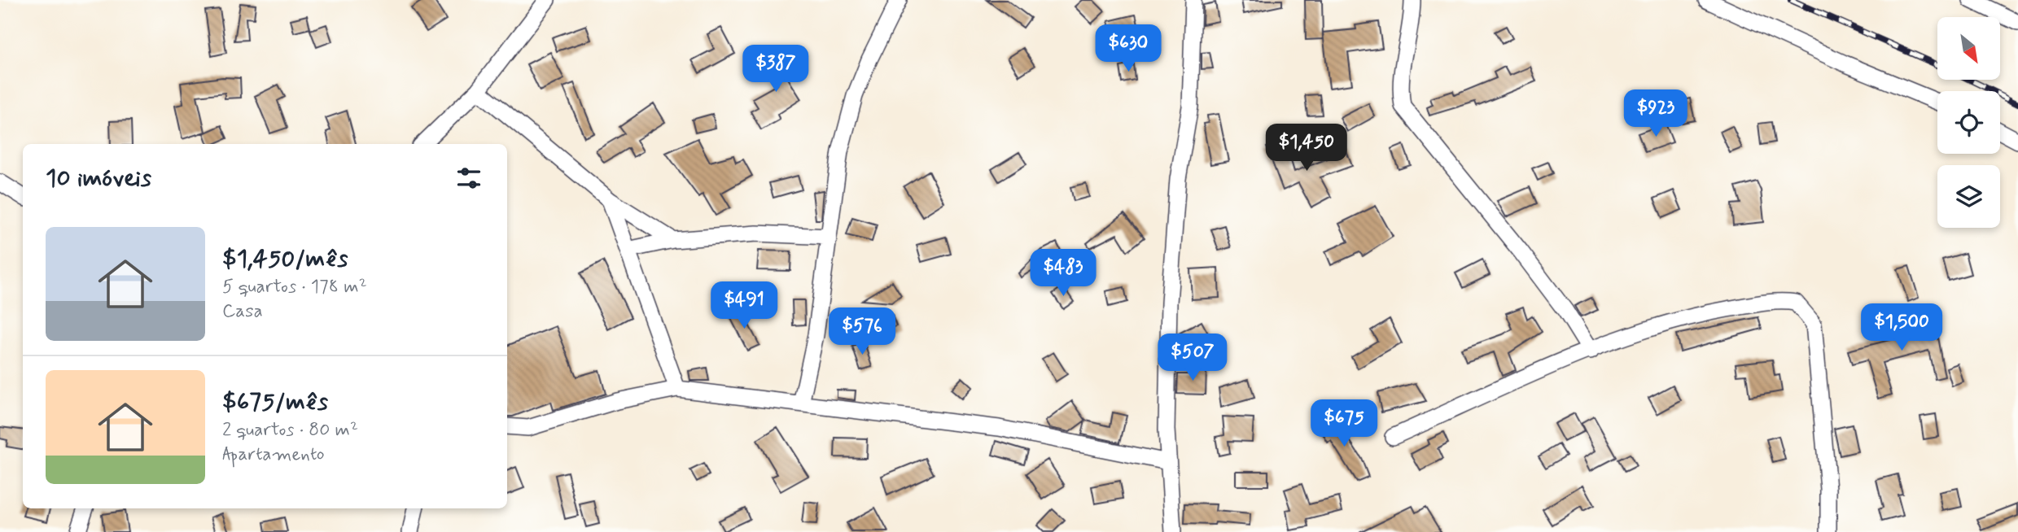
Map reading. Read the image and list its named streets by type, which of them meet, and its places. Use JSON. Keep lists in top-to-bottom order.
{
  "north": "bottom right",
  "page": {
    "price": [
      "$630",
      "$387",
      "$923",
      "$1,450",
      "$483",
      "$491",
      "$1,500",
      "$576",
      "$507",
      "$675"
    ],
    "heading": "10 imóveis",
    "list": [
      {
        "name": "$1,450/mês",
        "note": "5 quartos · 178 m² · Casa"
      },
      {
        "name": "$675/mês",
        "note": "2 quartos · 80 m² · Apartamento"
      }
    ]
  }
}
